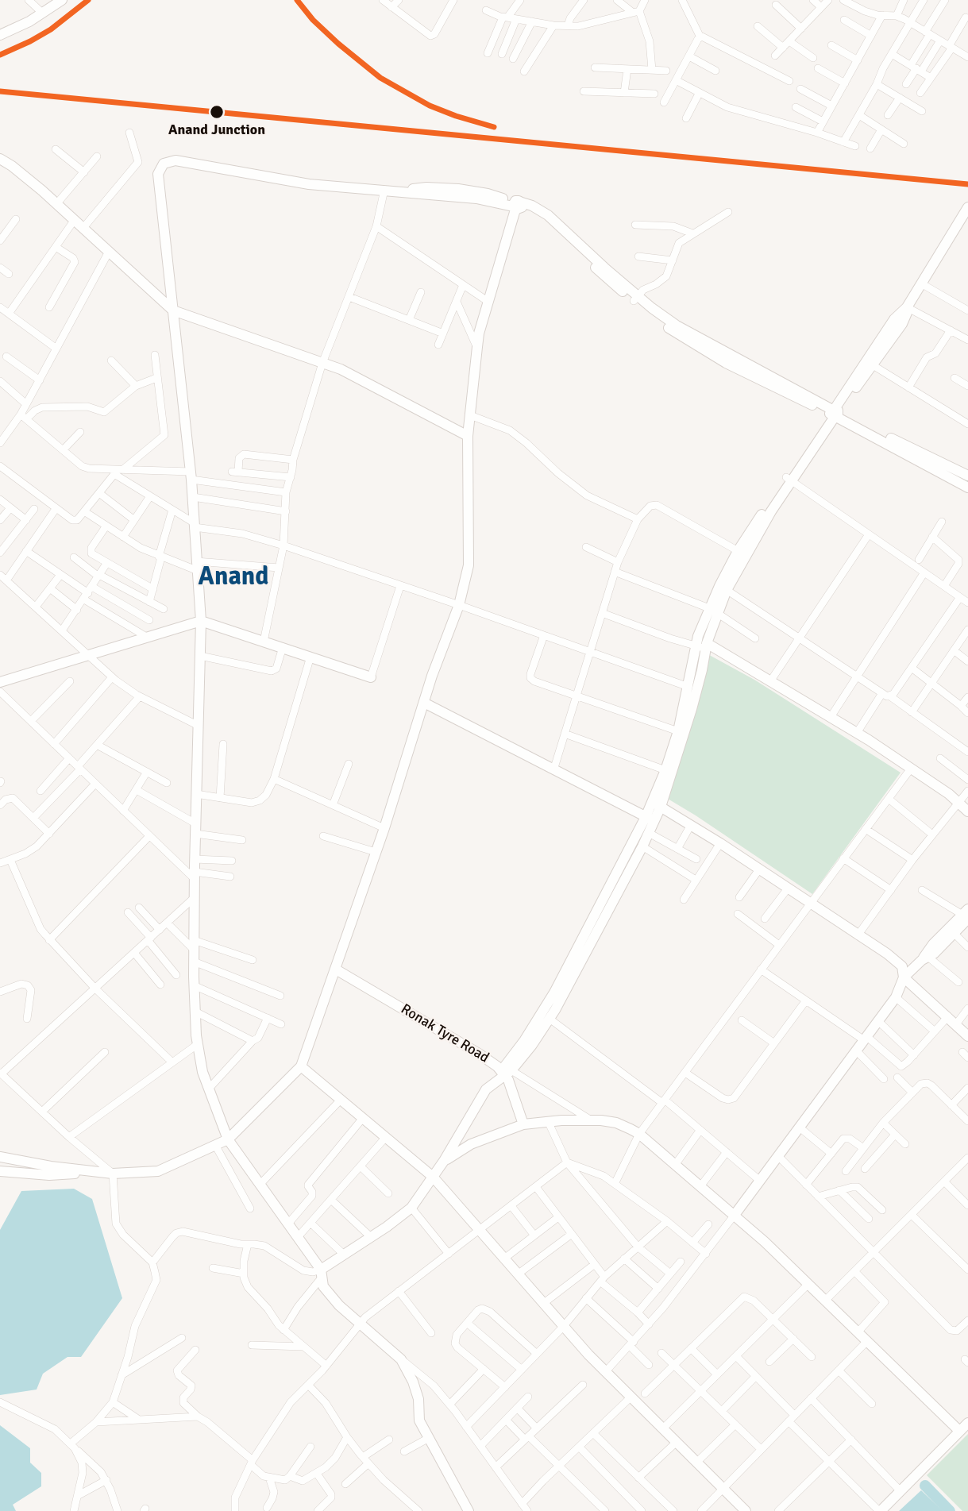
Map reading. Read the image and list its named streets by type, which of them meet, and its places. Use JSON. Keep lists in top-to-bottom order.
{
  "streets": {
    "street": ["Ronak Tyre Road"]
  },
  "districts": ["Anand"],
  "places": ["Anand Junction"]
}
